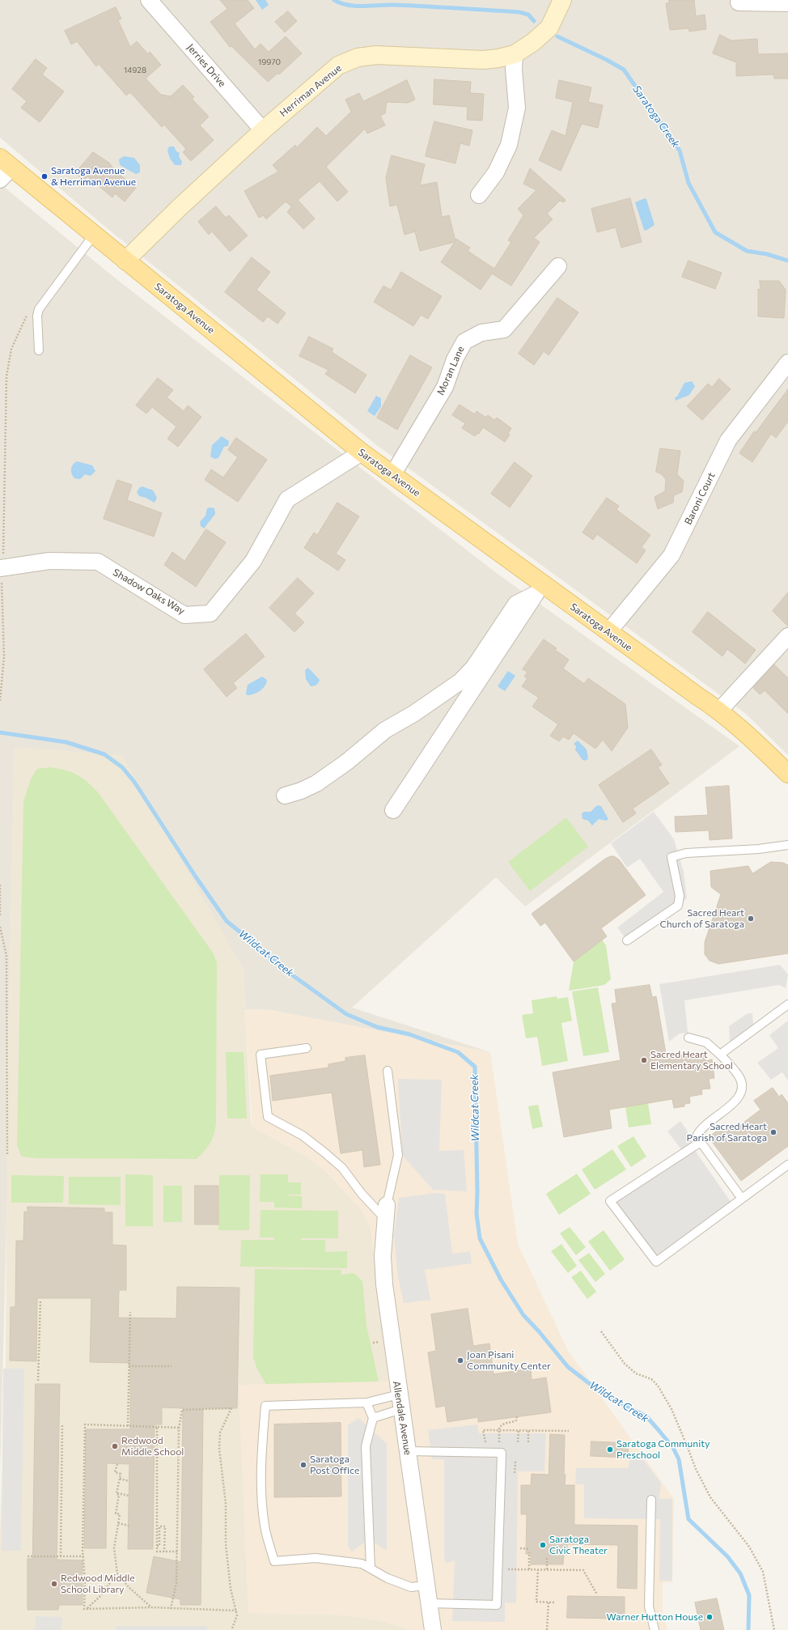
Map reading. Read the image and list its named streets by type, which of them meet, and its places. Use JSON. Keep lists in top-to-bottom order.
{
  "streets": {
    "main road": ["Saratoga Avenue"],
    "street": [
      "Jerries Drive",
      "Herriman Avenue",
      "Moran Lane",
      "Baroni Court",
      "Shadow Oaks Way",
      "Allendale Avenue"
    ]
  },
  "crossings": [
    ["Jerries Drive", "Herriman Avenue"],
    ["Herriman Avenue", "Saratoga Avenue"],
    ["Saratoga Avenue", "Moran Lane"],
    ["Saratoga Avenue", "Baroni Court"],
    ["Saratoga Avenue", "Shadow Oaks Way"]
  ],
  "water": ["Saratoga Creek", "Wildcat Creek"],
  "places": [
    "Saratoga Avenue & Herriman Avenue",
    "Sacred Heart Church of Saratoga",
    "Sacred Heart Elementary School",
    "Sacred Heart Parish of Saratoga",
    "Joan Pisani Community Center",
    "Redwood Middle School",
    "Saratoga Community Preschool",
    "Saratoga Post Office",
    "Saratoga Civic Theater",
    "Redwood Middle School Library",
    "Warner Hutton House"
  ],
  "house_numbers": ["19970", "14928"]
}
